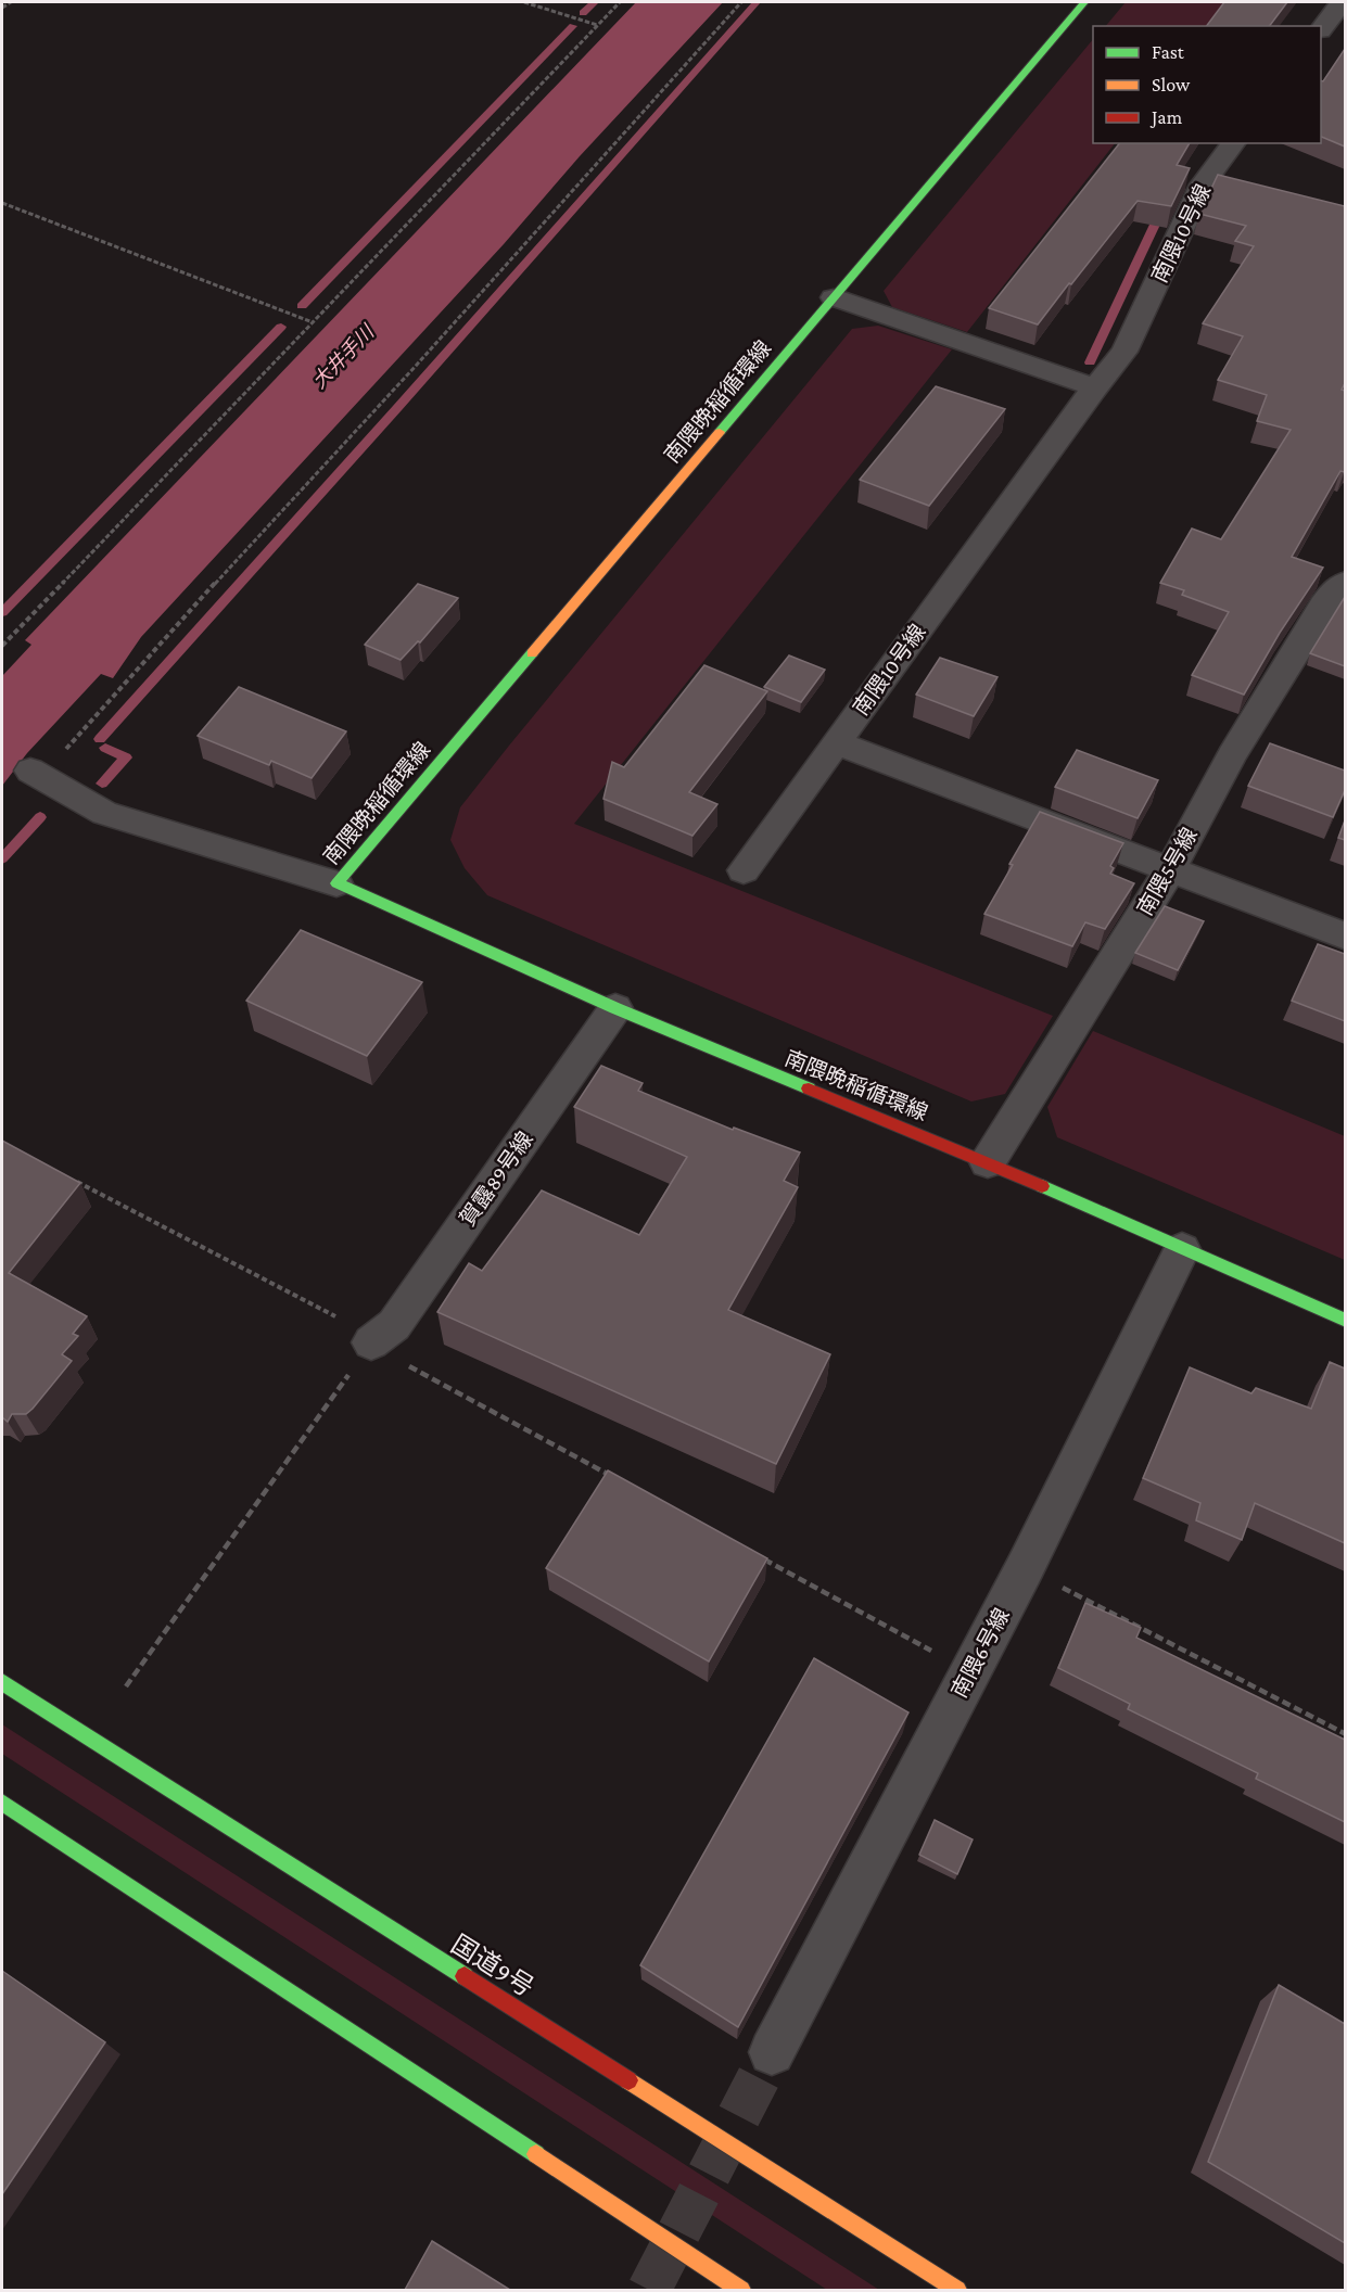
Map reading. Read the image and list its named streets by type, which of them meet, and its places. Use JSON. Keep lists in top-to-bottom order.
{
  "streets": {
    "main road": ["南隈晩稲循環線", "国道9号"],
    "street": [
      "南隈10号線",
      "南隈5号線",
      "賀露89号線",
      "南隈6号線"
    ]
  },
  "crossings": [
    ["南隈10号線", "南隈5号線"],
    ["南隈晩稲循環線", "南隈5号線"],
    ["南隈晩稲循環線", "賀露89号線"],
    ["南隈晩稲循環線", "南隈6号線"]
  ],
  "water": ["大井手川"],
  "legend": ["Fast", "Slow", "Jam"]
}
